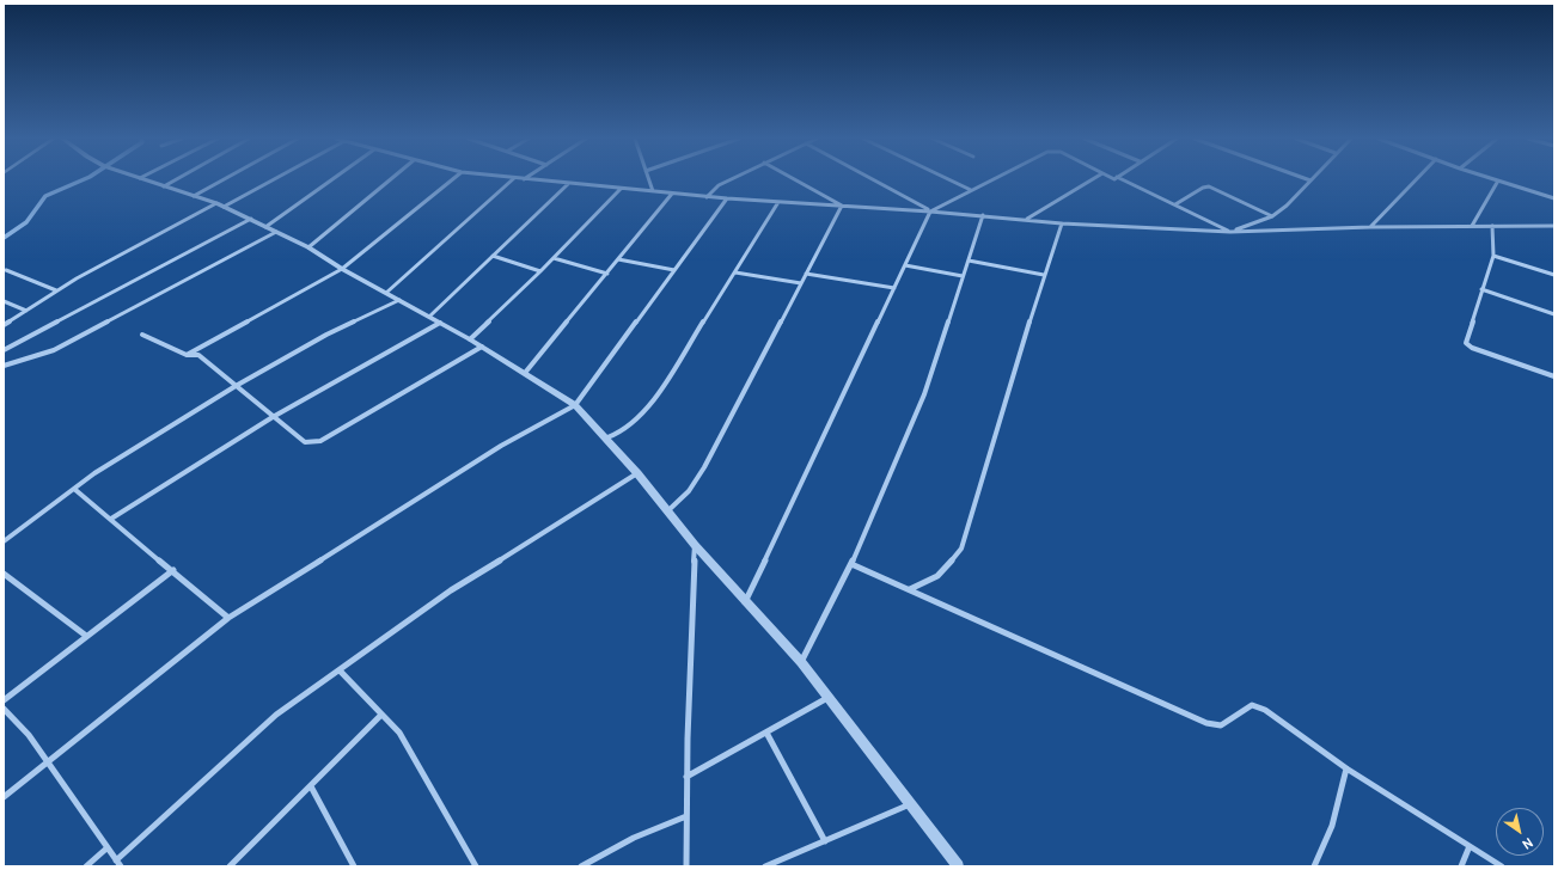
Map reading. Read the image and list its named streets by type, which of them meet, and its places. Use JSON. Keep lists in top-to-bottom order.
{
  "north": "bottom right"
}
